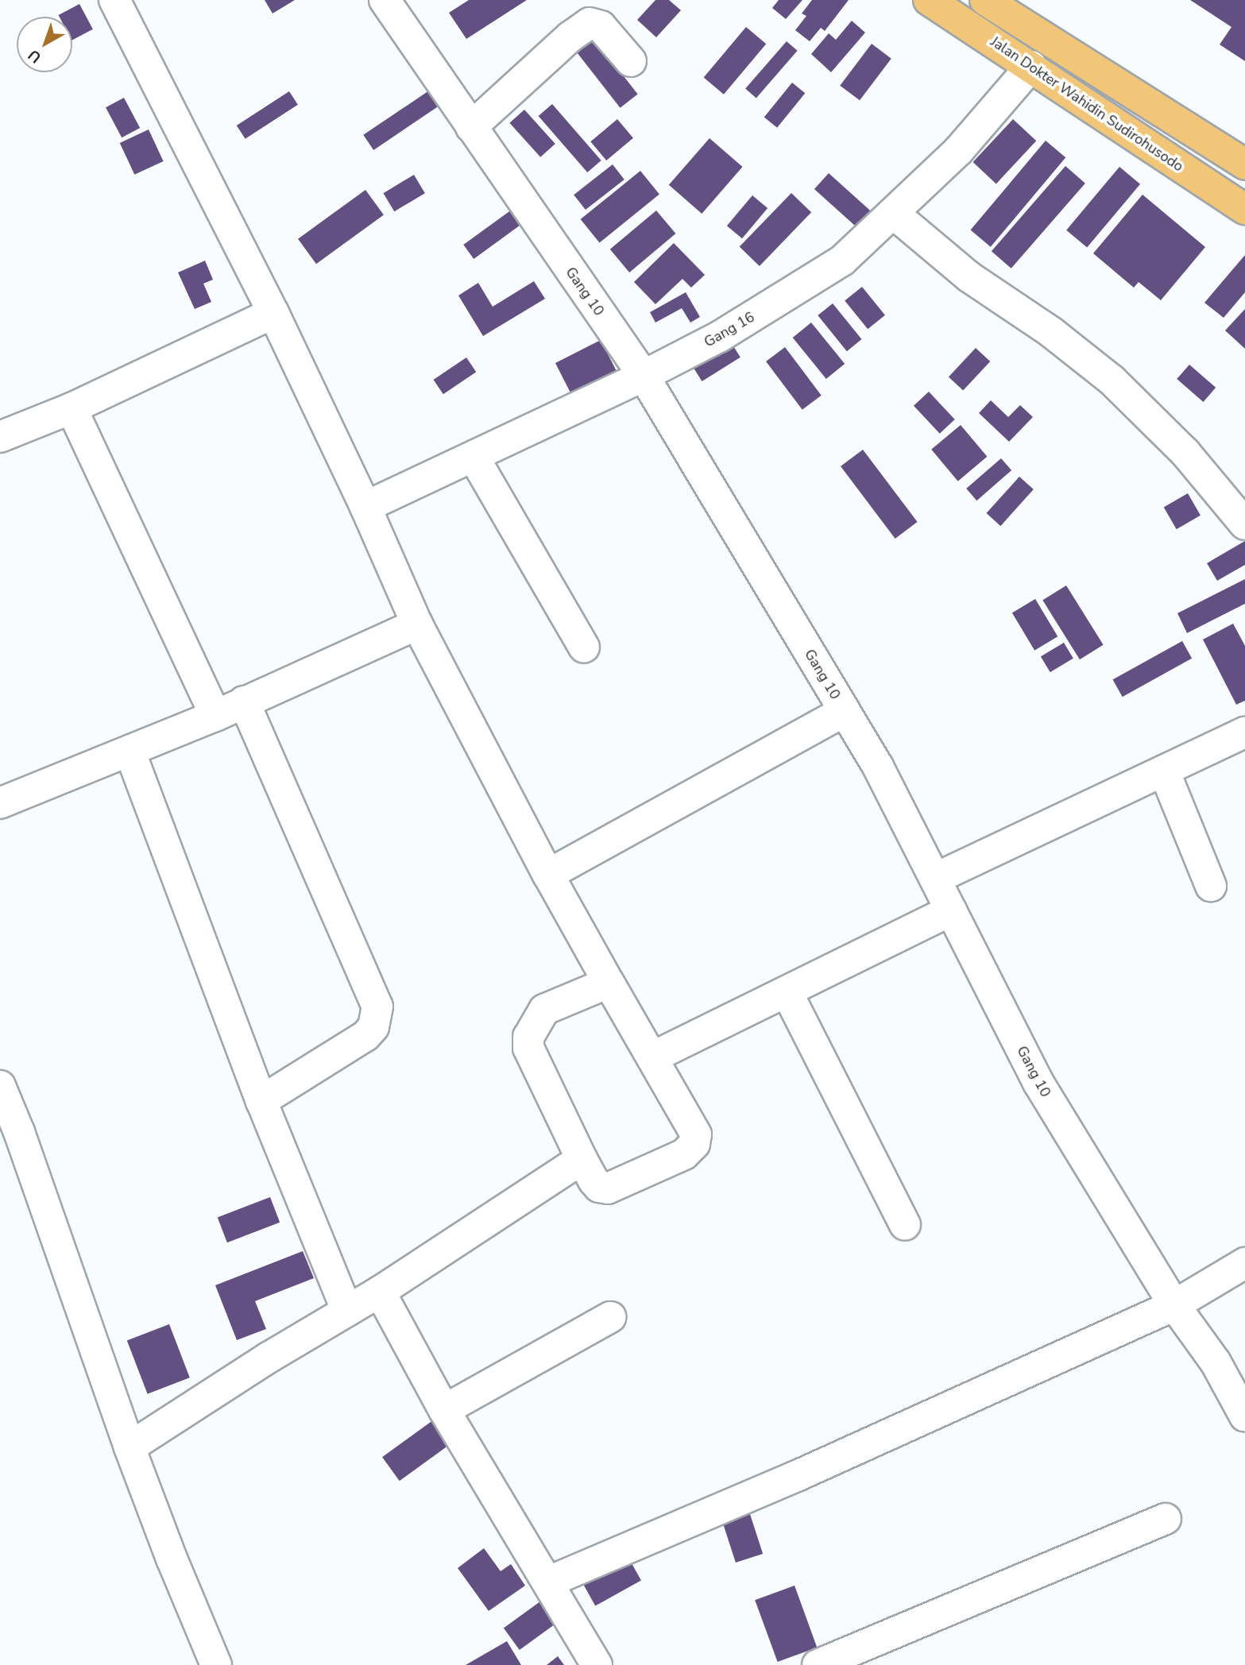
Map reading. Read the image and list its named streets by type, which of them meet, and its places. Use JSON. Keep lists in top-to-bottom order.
{
  "streets": {
    "highway": ["Jalan Dokter Wahidin Sudirohusodo"],
    "street": ["Gang 10", "Gang 16"]
  },
  "crossings": [
    ["Jalan Dokter Wahidin Sudirohusodo", "Gang 16"],
    ["Gang 10", "Gang 16"]
  ],
  "north": "bottom left"
}
